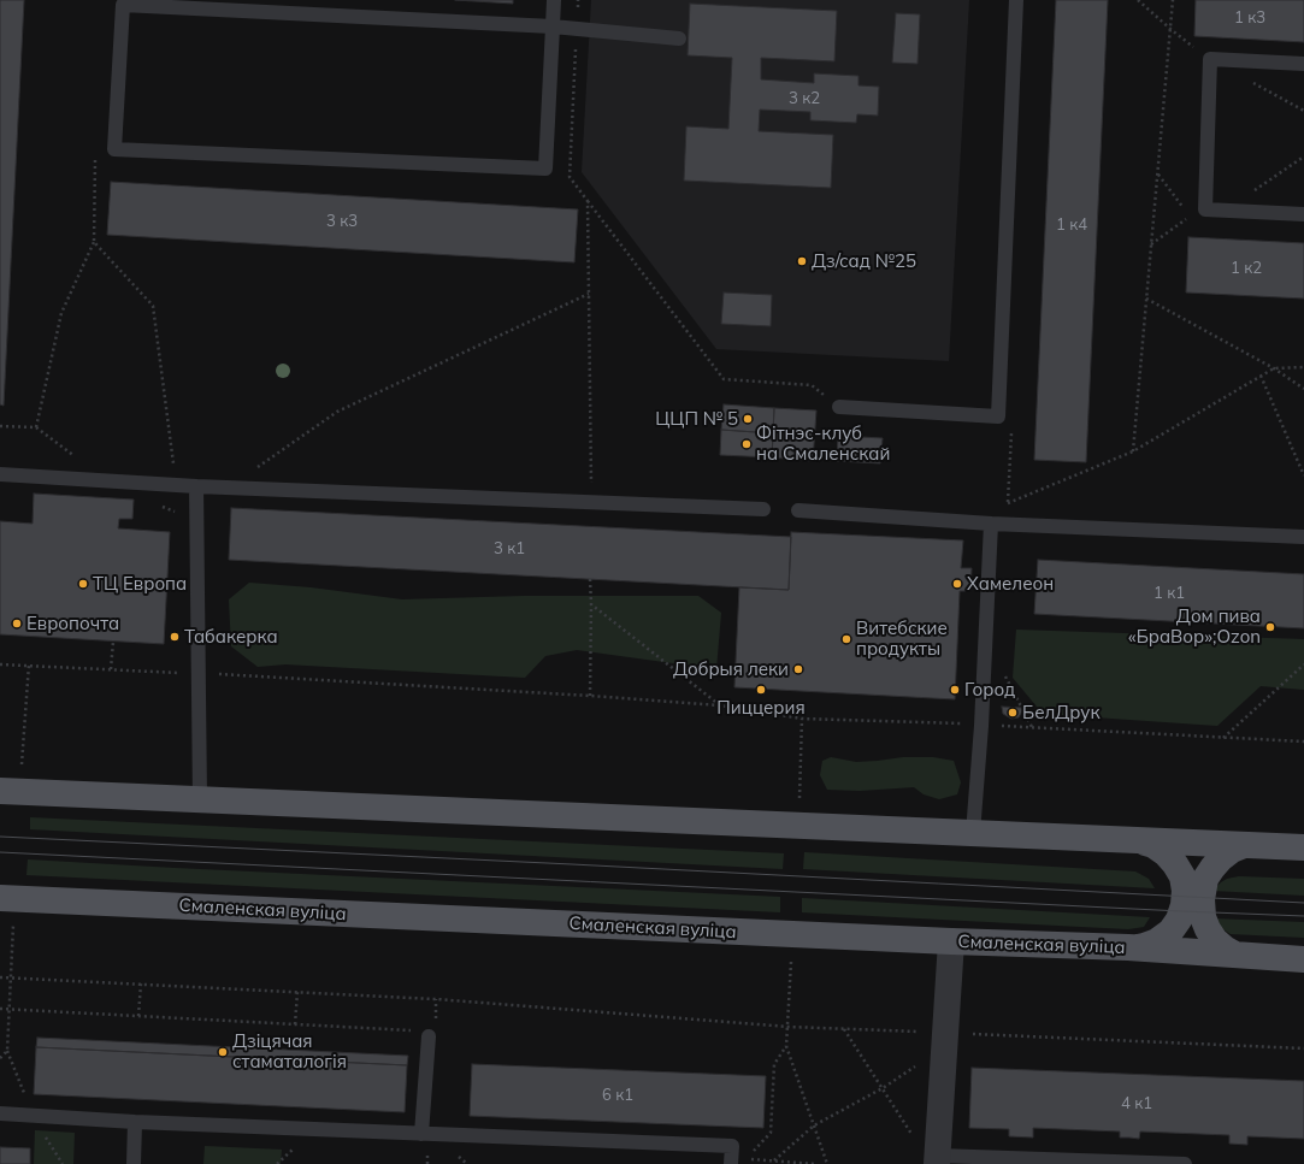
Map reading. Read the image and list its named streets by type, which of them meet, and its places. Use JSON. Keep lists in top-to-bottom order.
{
  "streets": {
    "main road": ["Смаленская вуліца"]
  },
  "places": [
    "Дз/сад №25",
    "ЦЦП № 5",
    "Фітнэс-клуб на Смаленскай",
    "ТЦ Европа",
    "Хамелеон",
    "Европочта",
    "Дом пива «БраВор»;Ozon",
    "Табакерка",
    "Витебские продукты",
    "Добрыя леки",
    "Пиццерия",
    "Город",
    "БелДрук",
    "Дзіцячая стаматалогія"
  ],
  "house_numbers": [
    "1 к3",
    "3 к2",
    "3 к3",
    "1 к4",
    "1 к2",
    "3 к1",
    "1 к1",
    "6 к1",
    "4 к1"
  ]
}
